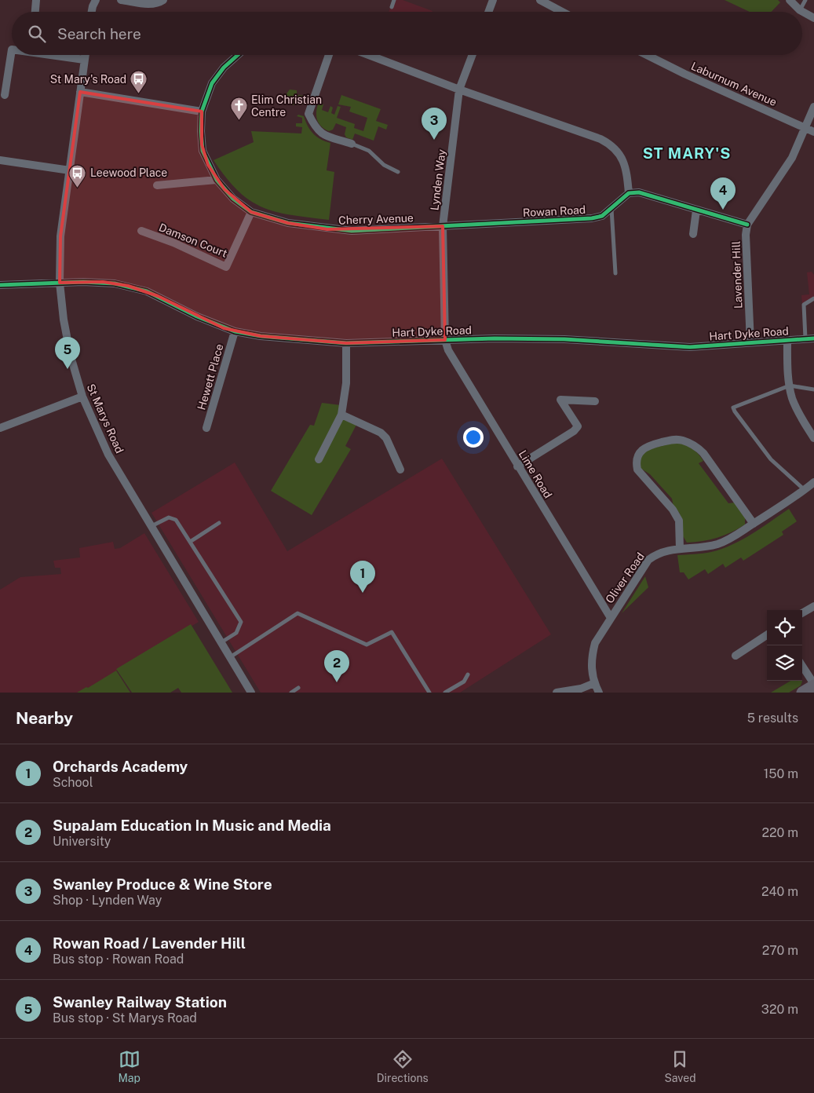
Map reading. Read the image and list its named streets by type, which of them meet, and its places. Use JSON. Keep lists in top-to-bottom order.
{
  "streets": {
    "street": [
      "Laburnum Avenue",
      "Lynden Way",
      "Rowan Road",
      "Cherry Avenue",
      "Damson Court",
      "Lavender Hill",
      "Hart Dyke Road",
      "Hewett Place",
      "St Marys Road",
      "Lime Road",
      "Oliver Road"
    ]
  },
  "crossings": [
    ["Lynden Way", "Rowan Road"],
    ["Lynden Way", "Cherry Avenue"],
    ["Lynden Way", "Hart Dyke Road"],
    ["Lynden Way", "Lime Road"],
    ["Rowan Road", "Cherry Avenue"],
    ["Cherry Avenue", "Damson Court"],
    ["Lavender Hill", "Hart Dyke Road"],
    ["Hart Dyke Road", "Hewett Place"],
    ["Hart Dyke Road", "St Marys Road"],
    ["Hart Dyke Road", "Lime Road"],
    ["Lime Road", "Oliver Road"]
  ],
  "districts": ["ST MARY'S"],
  "places": {
    "bus stop": ["St Mary's Road", "Leewood Place"],
    "church": ["Elim Christian Centre"]
  },
  "page": {
    "search": "Search here",
    "pins": [
      "3",
      "4",
      "5",
      "1",
      "2"
    ],
    "heading": ["Nearby", "5 results"],
    "list": [
      {
        "mark": "1",
        "name": "Orchards Academy",
        "note": "School",
        "value": "150 m"
      },
      {
        "mark": "2",
        "name": "SupaJam Education In Music and Media",
        "note": "University",
        "value": "220 m"
      },
      {
        "mark": "3",
        "name": "Swanley Produce & Wine Store",
        "note": "Shop · Lynden Way",
        "value": "240 m"
      },
      {
        "mark": "4",
        "name": "Rowan Road / Lavender Hill",
        "note": "Bus stop · Rowan Road",
        "value": "270 m"
      },
      {
        "mark": "5",
        "name": "Swanley Railway Station",
        "note": "Bus stop · St Marys Road",
        "value": "320 m"
      }
    ],
    "nav": ["Map", "Directions", "Saved"]
  }
}
